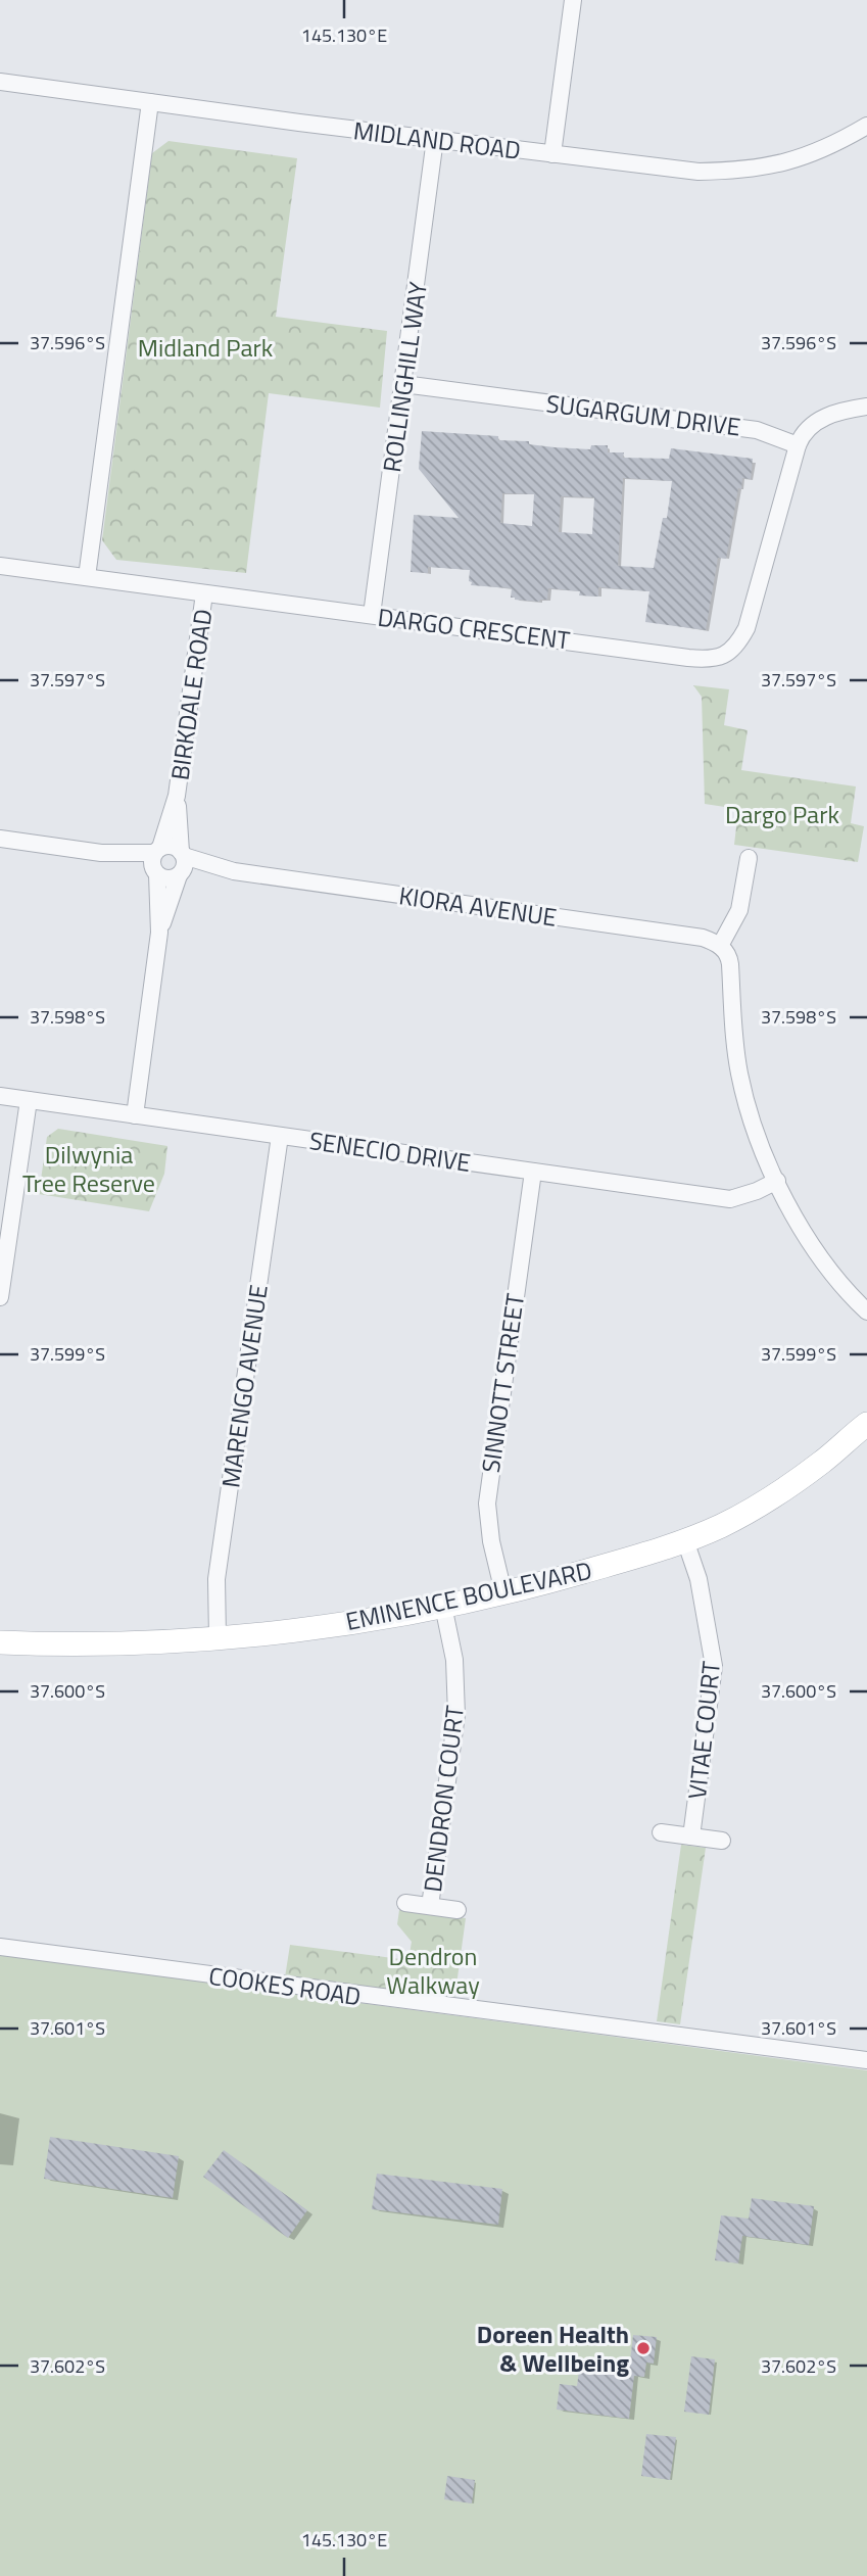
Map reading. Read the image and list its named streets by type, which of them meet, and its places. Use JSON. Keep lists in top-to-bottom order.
{
  "streets": {
    "street": [
      "MIDLAND ROAD",
      "ROLLINGHILL WAY",
      "SUGARGUM DRIVE",
      "DARGO CRESCENT",
      "BIRKDALE ROAD",
      "KIORA AVENUE",
      "SENECIO DRIVE",
      "SINNOTT STREET",
      "MARENGO AVENUE",
      "EMINENCE BOULEVARD",
      "VITAE COURT",
      "DENDRON COURT",
      "COOKES ROAD"
    ]
  },
  "crossings": [
    ["MIDLAND ROAD", "ROLLINGHILL WAY"],
    ["ROLLINGHILL WAY", "SUGARGUM DRIVE"],
    ["ROLLINGHILL WAY", "DARGO CRESCENT"],
    ["SUGARGUM DRIVE", "DARGO CRESCENT"],
    ["DARGO CRESCENT", "BIRKDALE ROAD"],
    ["BIRKDALE ROAD", "KIORA AVENUE"],
    ["BIRKDALE ROAD", "SENECIO DRIVE"],
    ["SENECIO DRIVE", "SINNOTT STREET"],
    ["SENECIO DRIVE", "MARENGO AVENUE"],
    ["SINNOTT STREET", "EMINENCE BOULEVARD"],
    ["MARENGO AVENUE", "EMINENCE BOULEVARD"],
    ["EMINENCE BOULEVARD", "VITAE COURT"],
    ["EMINENCE BOULEVARD", "DENDRON COURT"]
  ],
  "parks": [
    "Midland Park",
    "Dargo Park",
    "Dilwynia Tree Reserve",
    "Dendron Walkway"
  ],
  "places": ["Doreen Health & Wellbeing"],
  "coordinates": [
    "145.130°E",
    "37.596°S",
    "37.597°S",
    "37.598°S",
    "37.599°S",
    "37.600°S",
    "37.601°S",
    "37.602°S"
  ]
}
